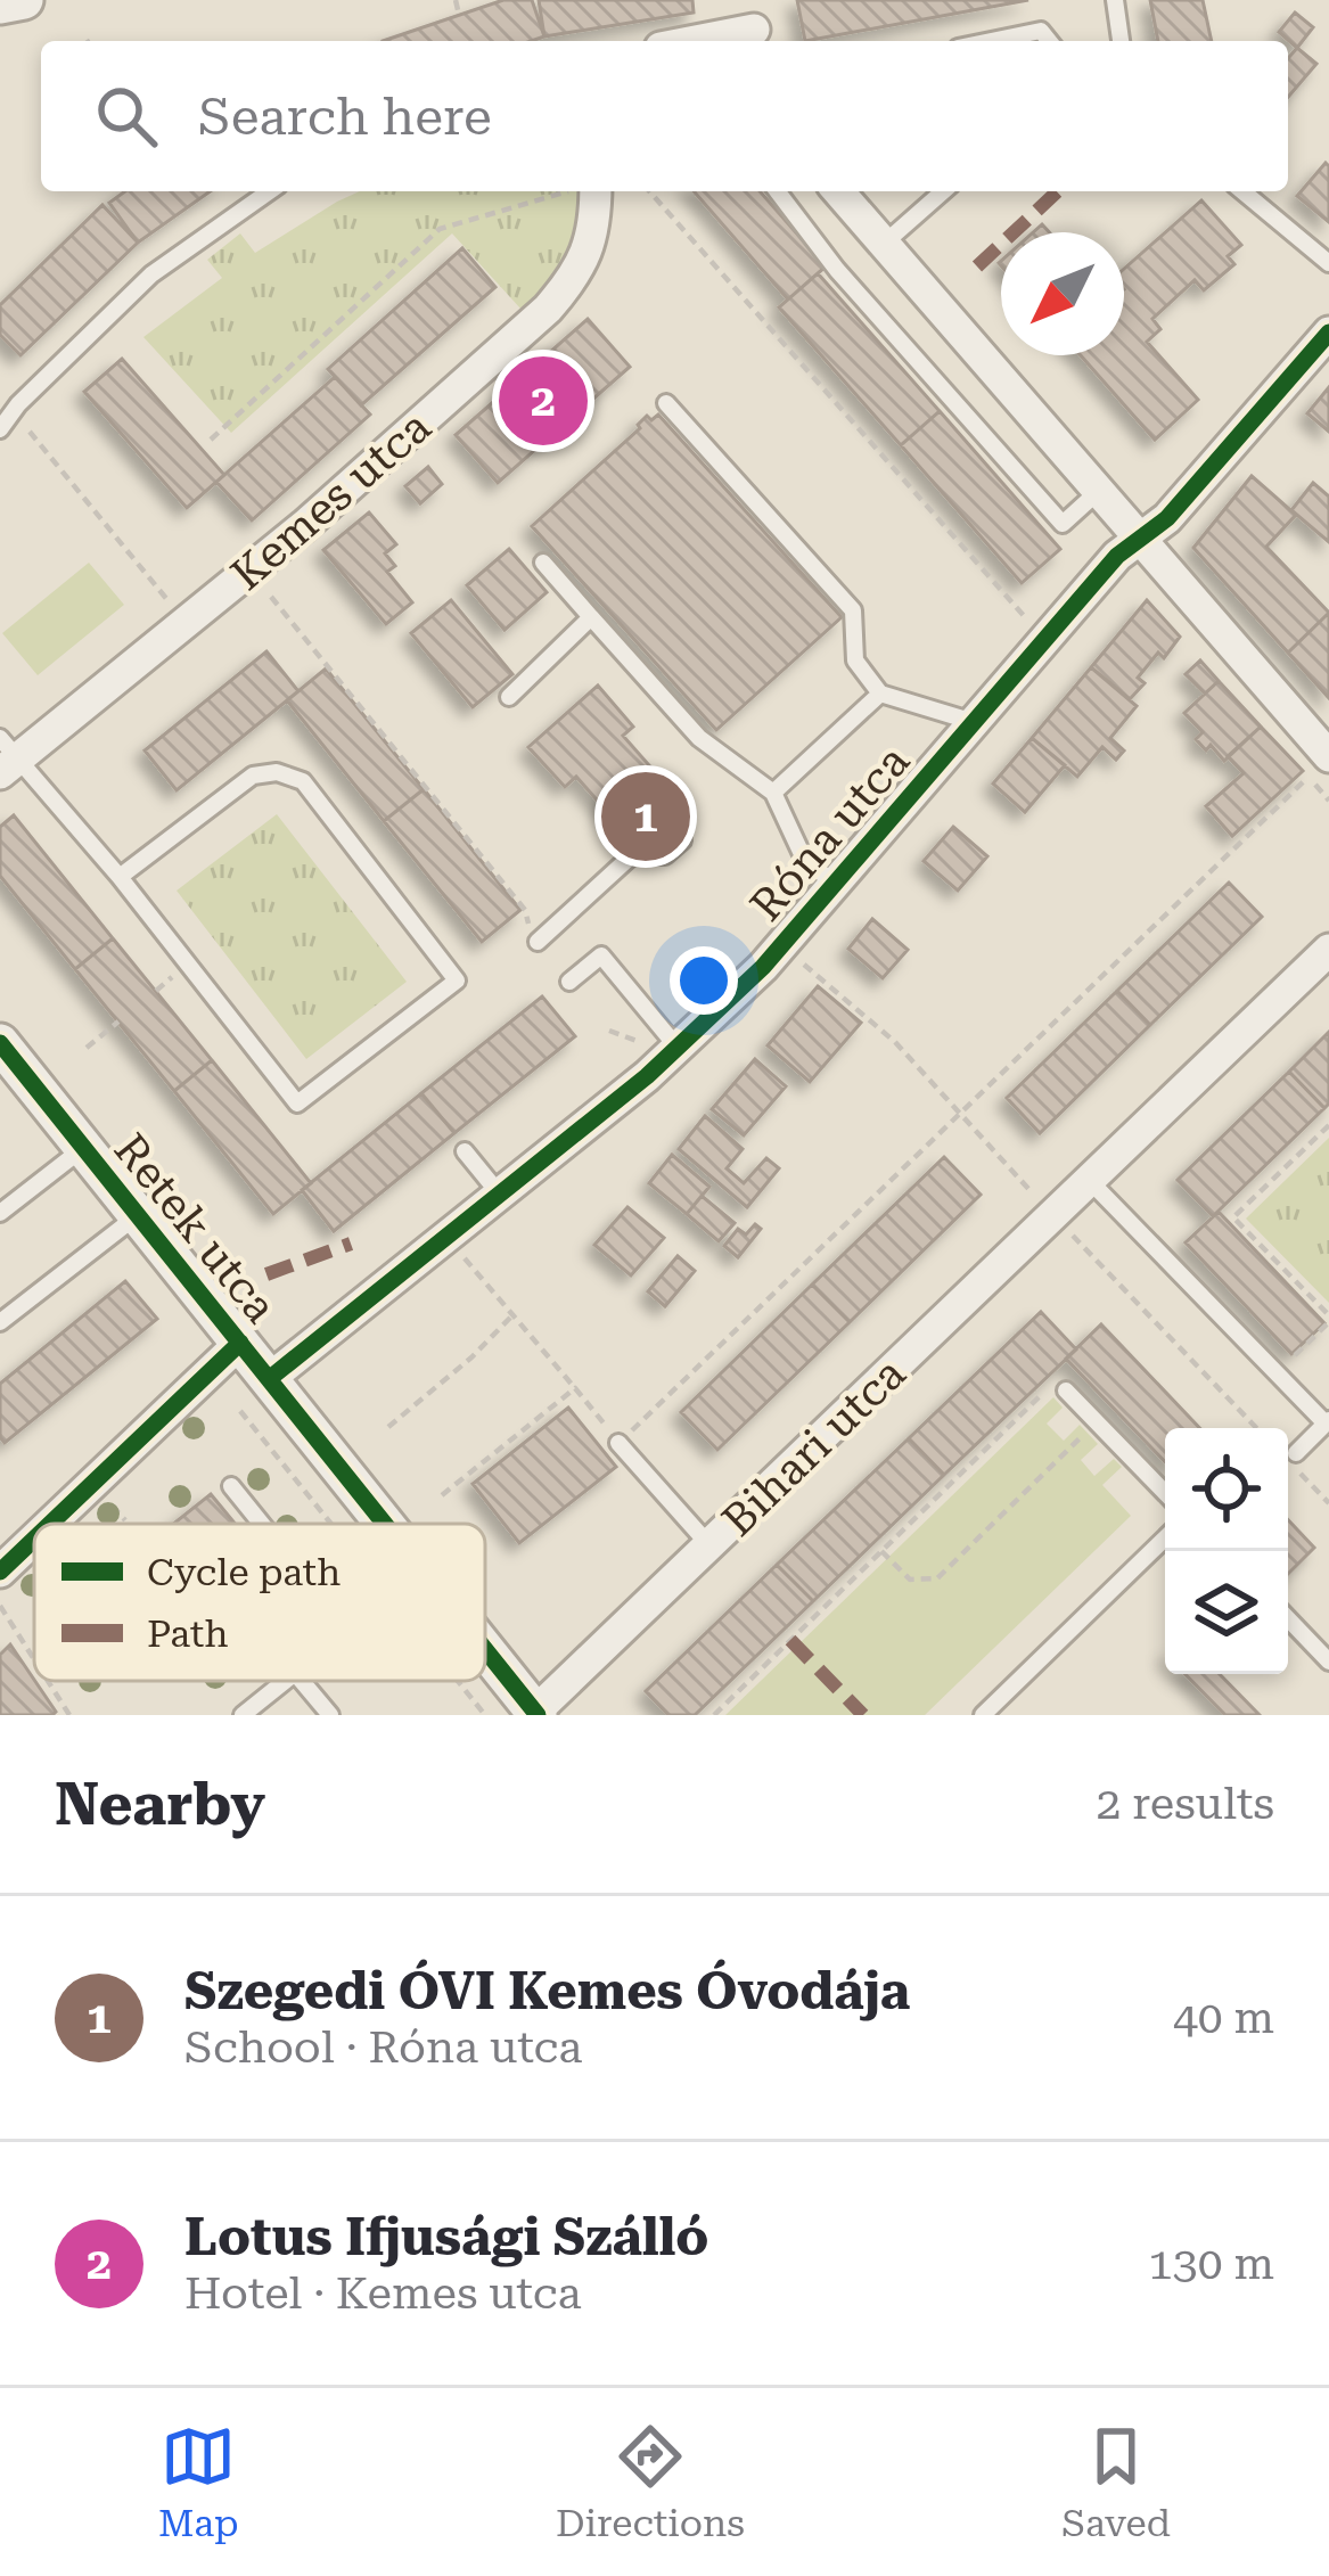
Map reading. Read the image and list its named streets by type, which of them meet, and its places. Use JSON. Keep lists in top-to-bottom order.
{
  "streets": {
    "street": [
      "Kemes utca",
      "Róna utca",
      "Retek utca",
      "Bihari utca"
    ]
  },
  "crossings": [
    ["Róna utca", "Retek utca"],
    ["Retek utca", "Bihari utca"]
  ],
  "legend": ["Cycle path", "Path"],
  "north": "bottom left",
  "page": {
    "search": "Search here",
    "pins": ["2", "1"],
    "heading": ["Nearby", "2 results"],
    "list": [
      {
        "mark": "1",
        "name": "Szegedi ÓVI Kemes Óvodája",
        "note": "School · Róna utca",
        "value": "40 m"
      },
      {
        "mark": "2",
        "name": "Lotus Ifjusági Szálló",
        "note": "Hotel · Kemes utca",
        "value": "130 m"
      }
    ],
    "nav": ["Map", "Directions", "Saved"]
  }
}
